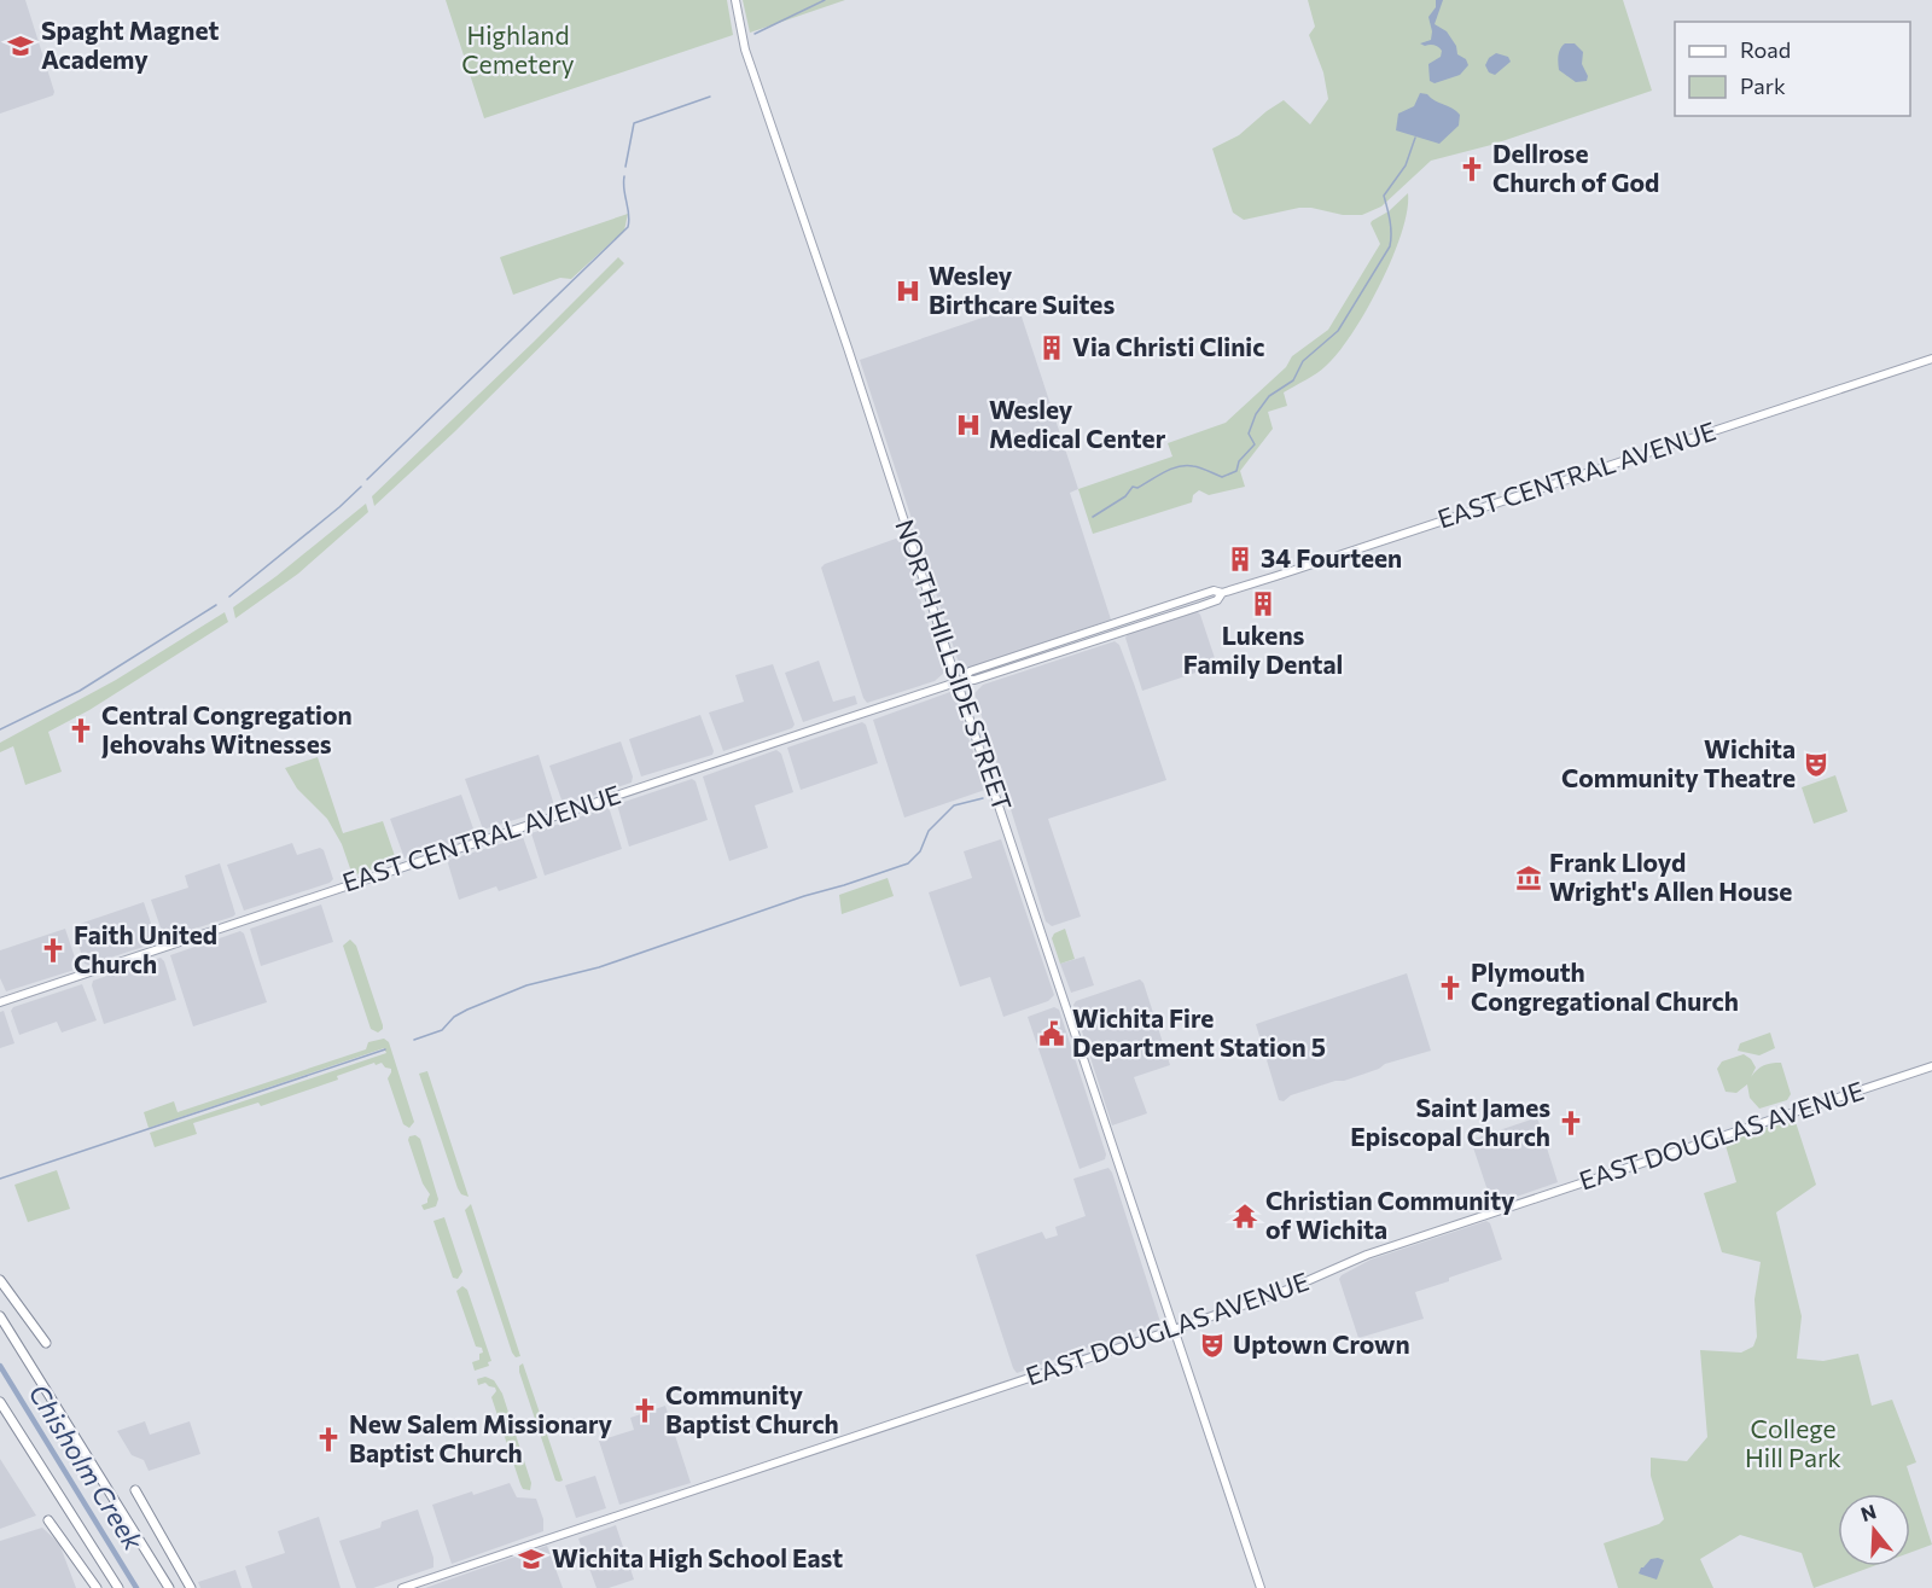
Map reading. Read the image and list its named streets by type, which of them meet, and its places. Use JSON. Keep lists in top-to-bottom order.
{
  "streets": {
    "main road": ["EAST CENTRAL AVENUE", "NORTH HILLSIDE STREET", "EAST DOUGLAS AVENUE"]
  },
  "crossings": [
    ["EAST CENTRAL AVENUE", "NORTH HILLSIDE STREET"],
    ["NORTH HILLSIDE STREET", "EAST DOUGLAS AVENUE"]
  ],
  "water": ["Chisholm Creek"],
  "parks": ["Highland Cemetery", "College Hill Park"],
  "places": {
    "school or university": ["Spaght Magnet Academy", "Wichita High School East"],
    "church": [
      "Dellrose Church of God",
      "Central Congregation Jehovahs Witnesses",
      "Faith United Church",
      "Plymouth Congregational Church",
      "Saint James Episcopal Church",
      "Community Baptist Church",
      "New Salem Missionary Baptist Church"
    ],
    "hospital": ["Wesley Birthcare Suites", "Wesley Medical Center"],
    "building": ["Via Christi Clinic", "34 Fourteen", "Lukens Family Dental"],
    "theatre": ["Wichita Community Theatre", "Uptown Crown"],
    "museum": ["Frank Lloyd Wright's Allen House"],
    "public building": ["Wichita Fire Department Station 5"],
    "temple": ["Christian Community of Wichita"]
  },
  "legend": ["Road", "Park"],
  "north": "top"
}
